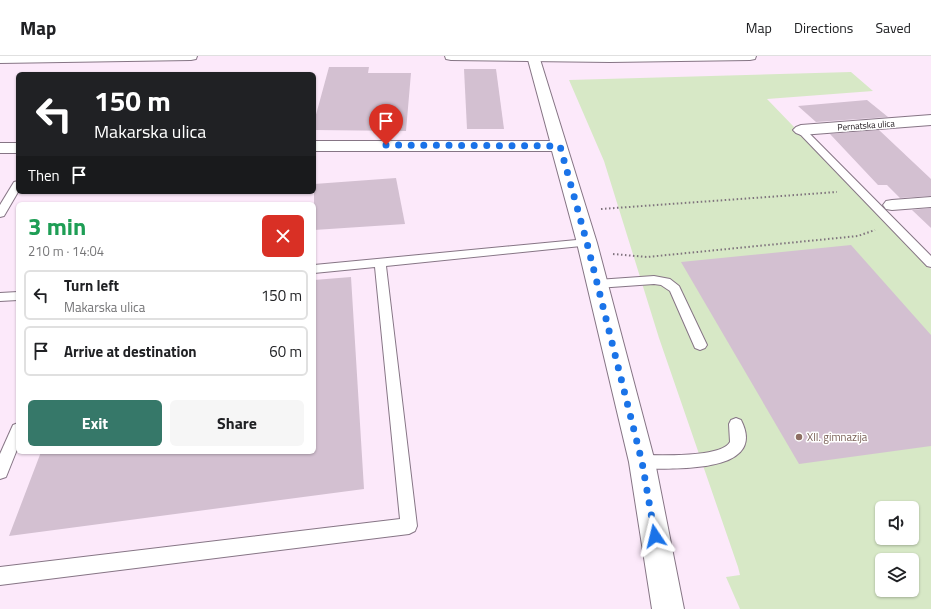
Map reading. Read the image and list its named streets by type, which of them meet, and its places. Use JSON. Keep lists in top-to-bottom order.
{
  "streets": {
    "street": ["Pernatska ulica"]
  },
  "places": ["XII. gimnazija"],
  "page": {
    "header": "Map",
    "nav": ["Map", "Directions", "Saved"],
    "turn": ["150 m", "Makarska ulica"],
    "then": "Then",
    "heading": ["3 min", "210 m · 14:04"],
    "list": [
      {
        "name": "Turn left",
        "note": "Makarska ulica",
        "value": "150 m"
      },
      {
        "name": "Arrive at destination",
        "value": "60 m"
      }
    ],
    "buttons": ["Exit", "Share"]
  }
}
